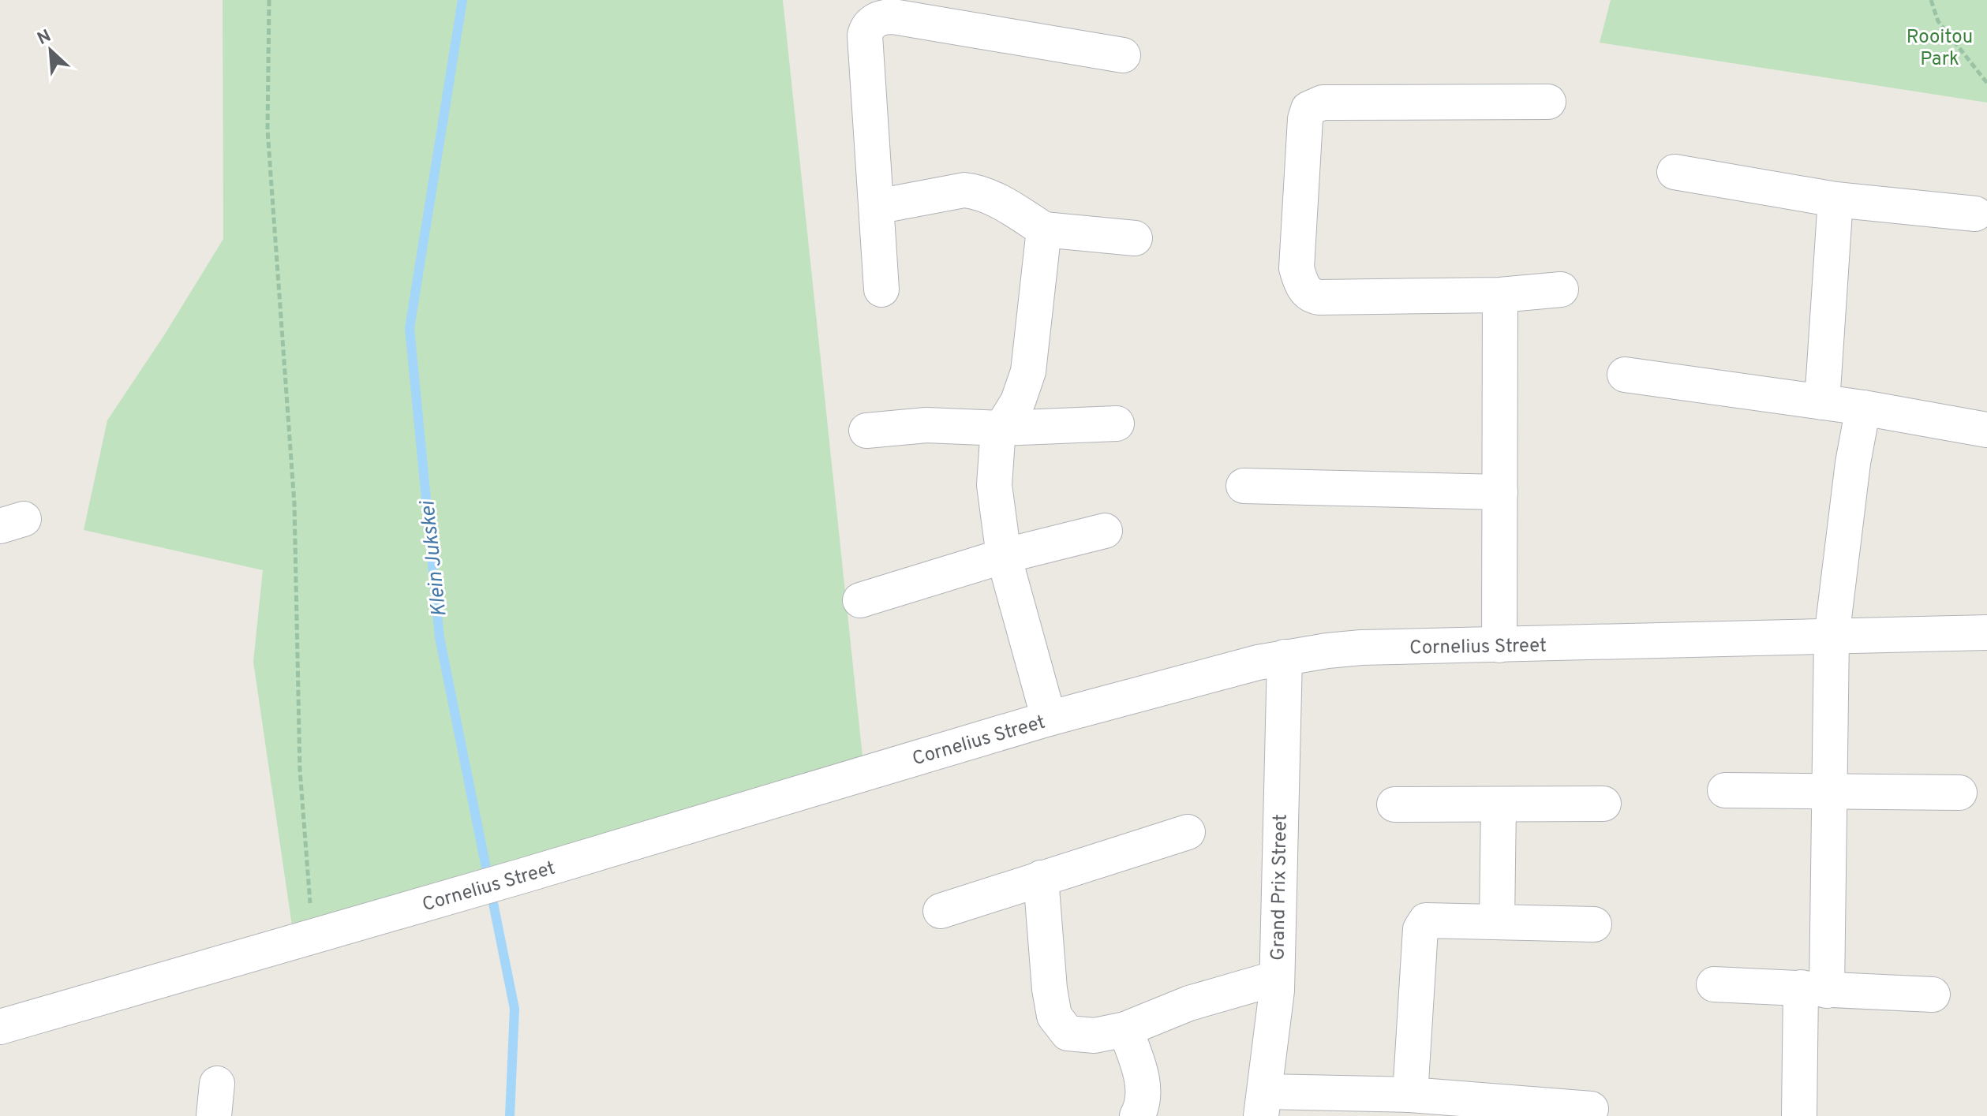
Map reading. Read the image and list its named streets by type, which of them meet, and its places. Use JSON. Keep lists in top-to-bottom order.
{
  "streets": {
    "street": ["Cornelius Street", "Grand Prix Street"]
  },
  "crossings": [
    ["Cornelius Street", "Grand Prix Street"]
  ],
  "water": ["Klein Jukskei"],
  "parks": ["Rooitou Park"],
  "north": "top left"
}
